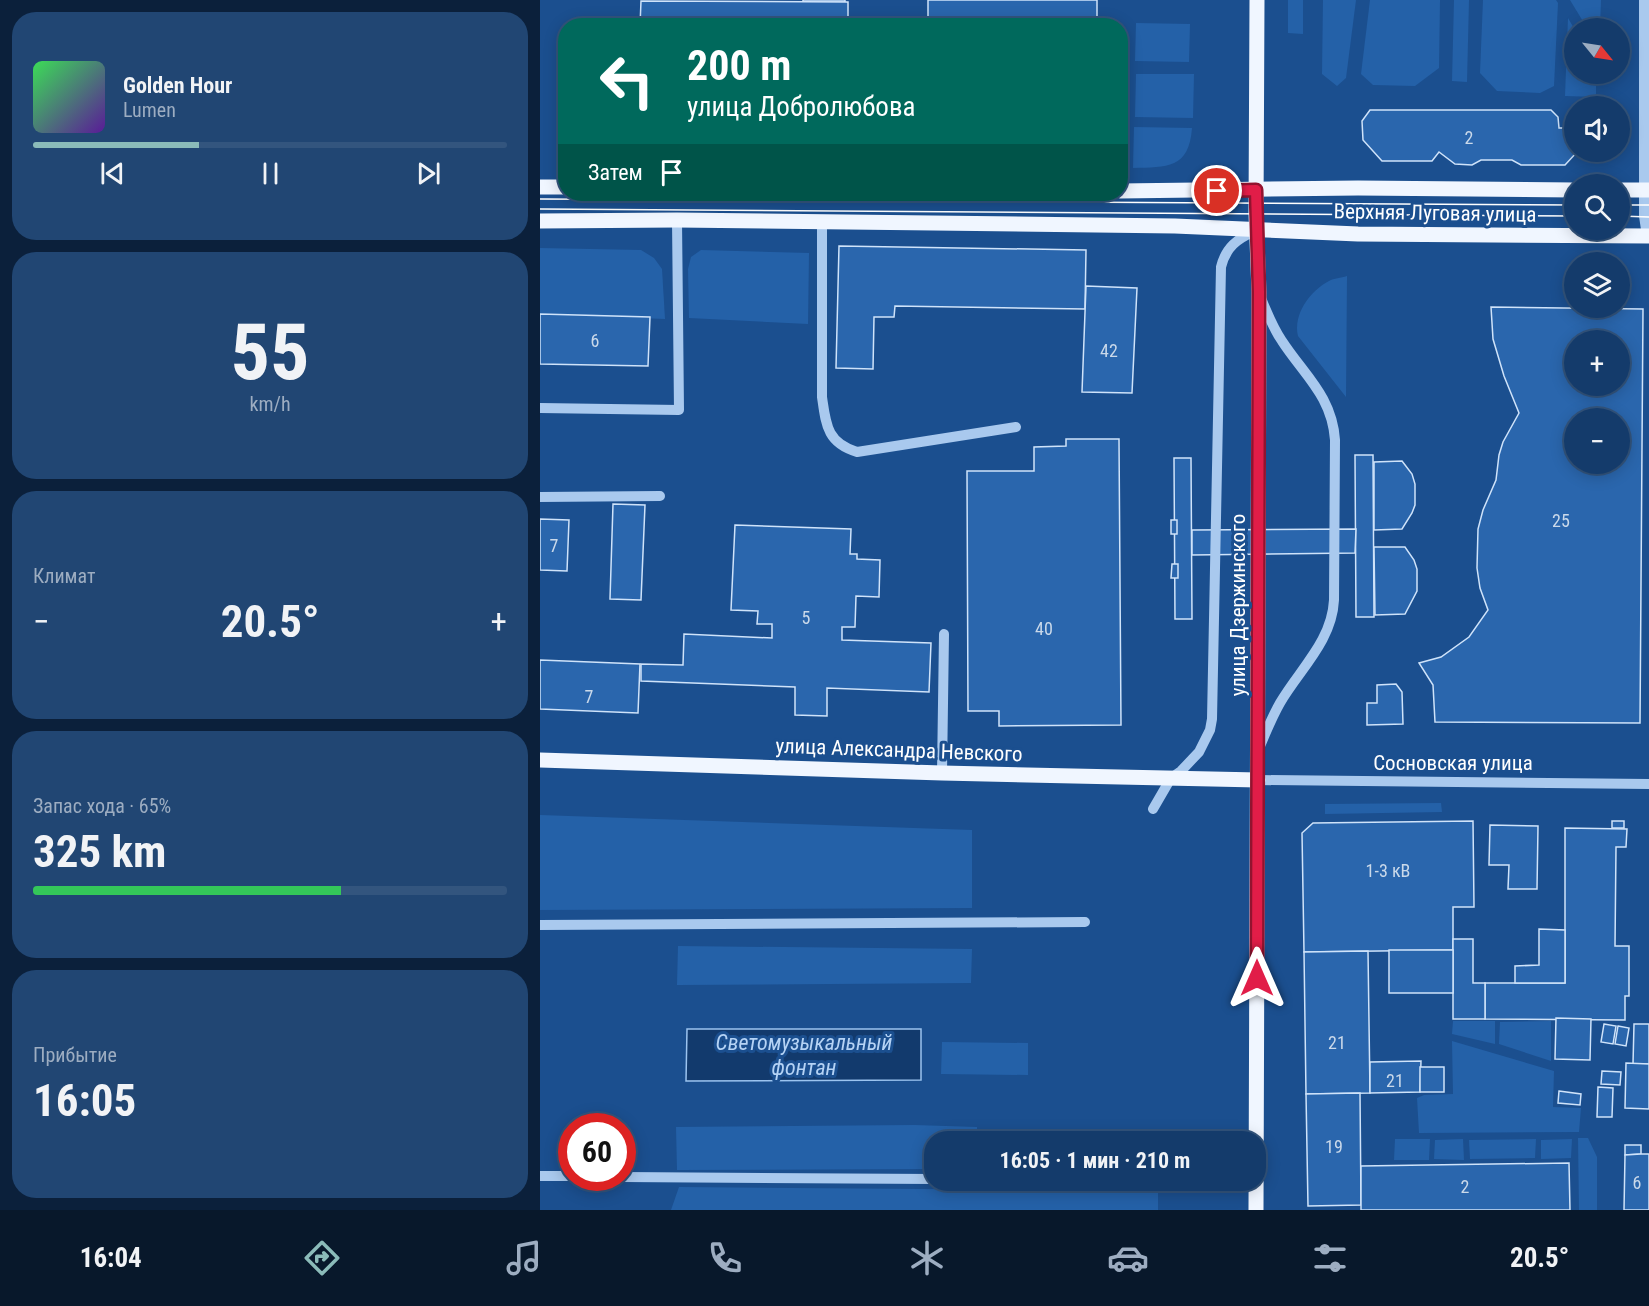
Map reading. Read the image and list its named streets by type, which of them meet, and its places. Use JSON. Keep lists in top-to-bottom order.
{
  "streets": {
    "main road": ["Верхняя Луговая улица", "улица Дзержинского", "улица Александра Невского"],
    "street": ["Сосновская улица"]
  },
  "crossings": [
    ["Верхняя Луговая улица", "улица Дзержинского"],
    ["улица Дзержинского", "улица Александра Невского"],
    ["улица Дзержинского", "Сосновская улица"],
    ["улица Александра Невского", "Сосновская улица"]
  ],
  "water": ["Светомузыкальный фонтан"],
  "house_numbers": [
    "2",
    "6",
    "42",
    "25",
    "7",
    "5",
    "40",
    "7",
    "1-3 кВ",
    "21",
    "21",
    "19",
    "6",
    "2"
  ],
  "north": "bottom right",
  "page": {
    "map_buttons": ["+", "−"],
    "turn": ["200 m", "улица Добролюбова"],
    "song": ["Golden Hour", "Lumen"],
    "then": "Затем",
    "tile": [
      ["55", "km/h"],
      "Климат",
      ["Запас хода · 65%", "325 km"],
      ["Прибытие", "16:05"]
    ],
    "heat": ["−", "20.5°", "+"],
    "limit": "60",
    "trip": "16:05 · 1 мин · 210 m",
    "tabs": ["16:04", "20.5°"]
  }
}
